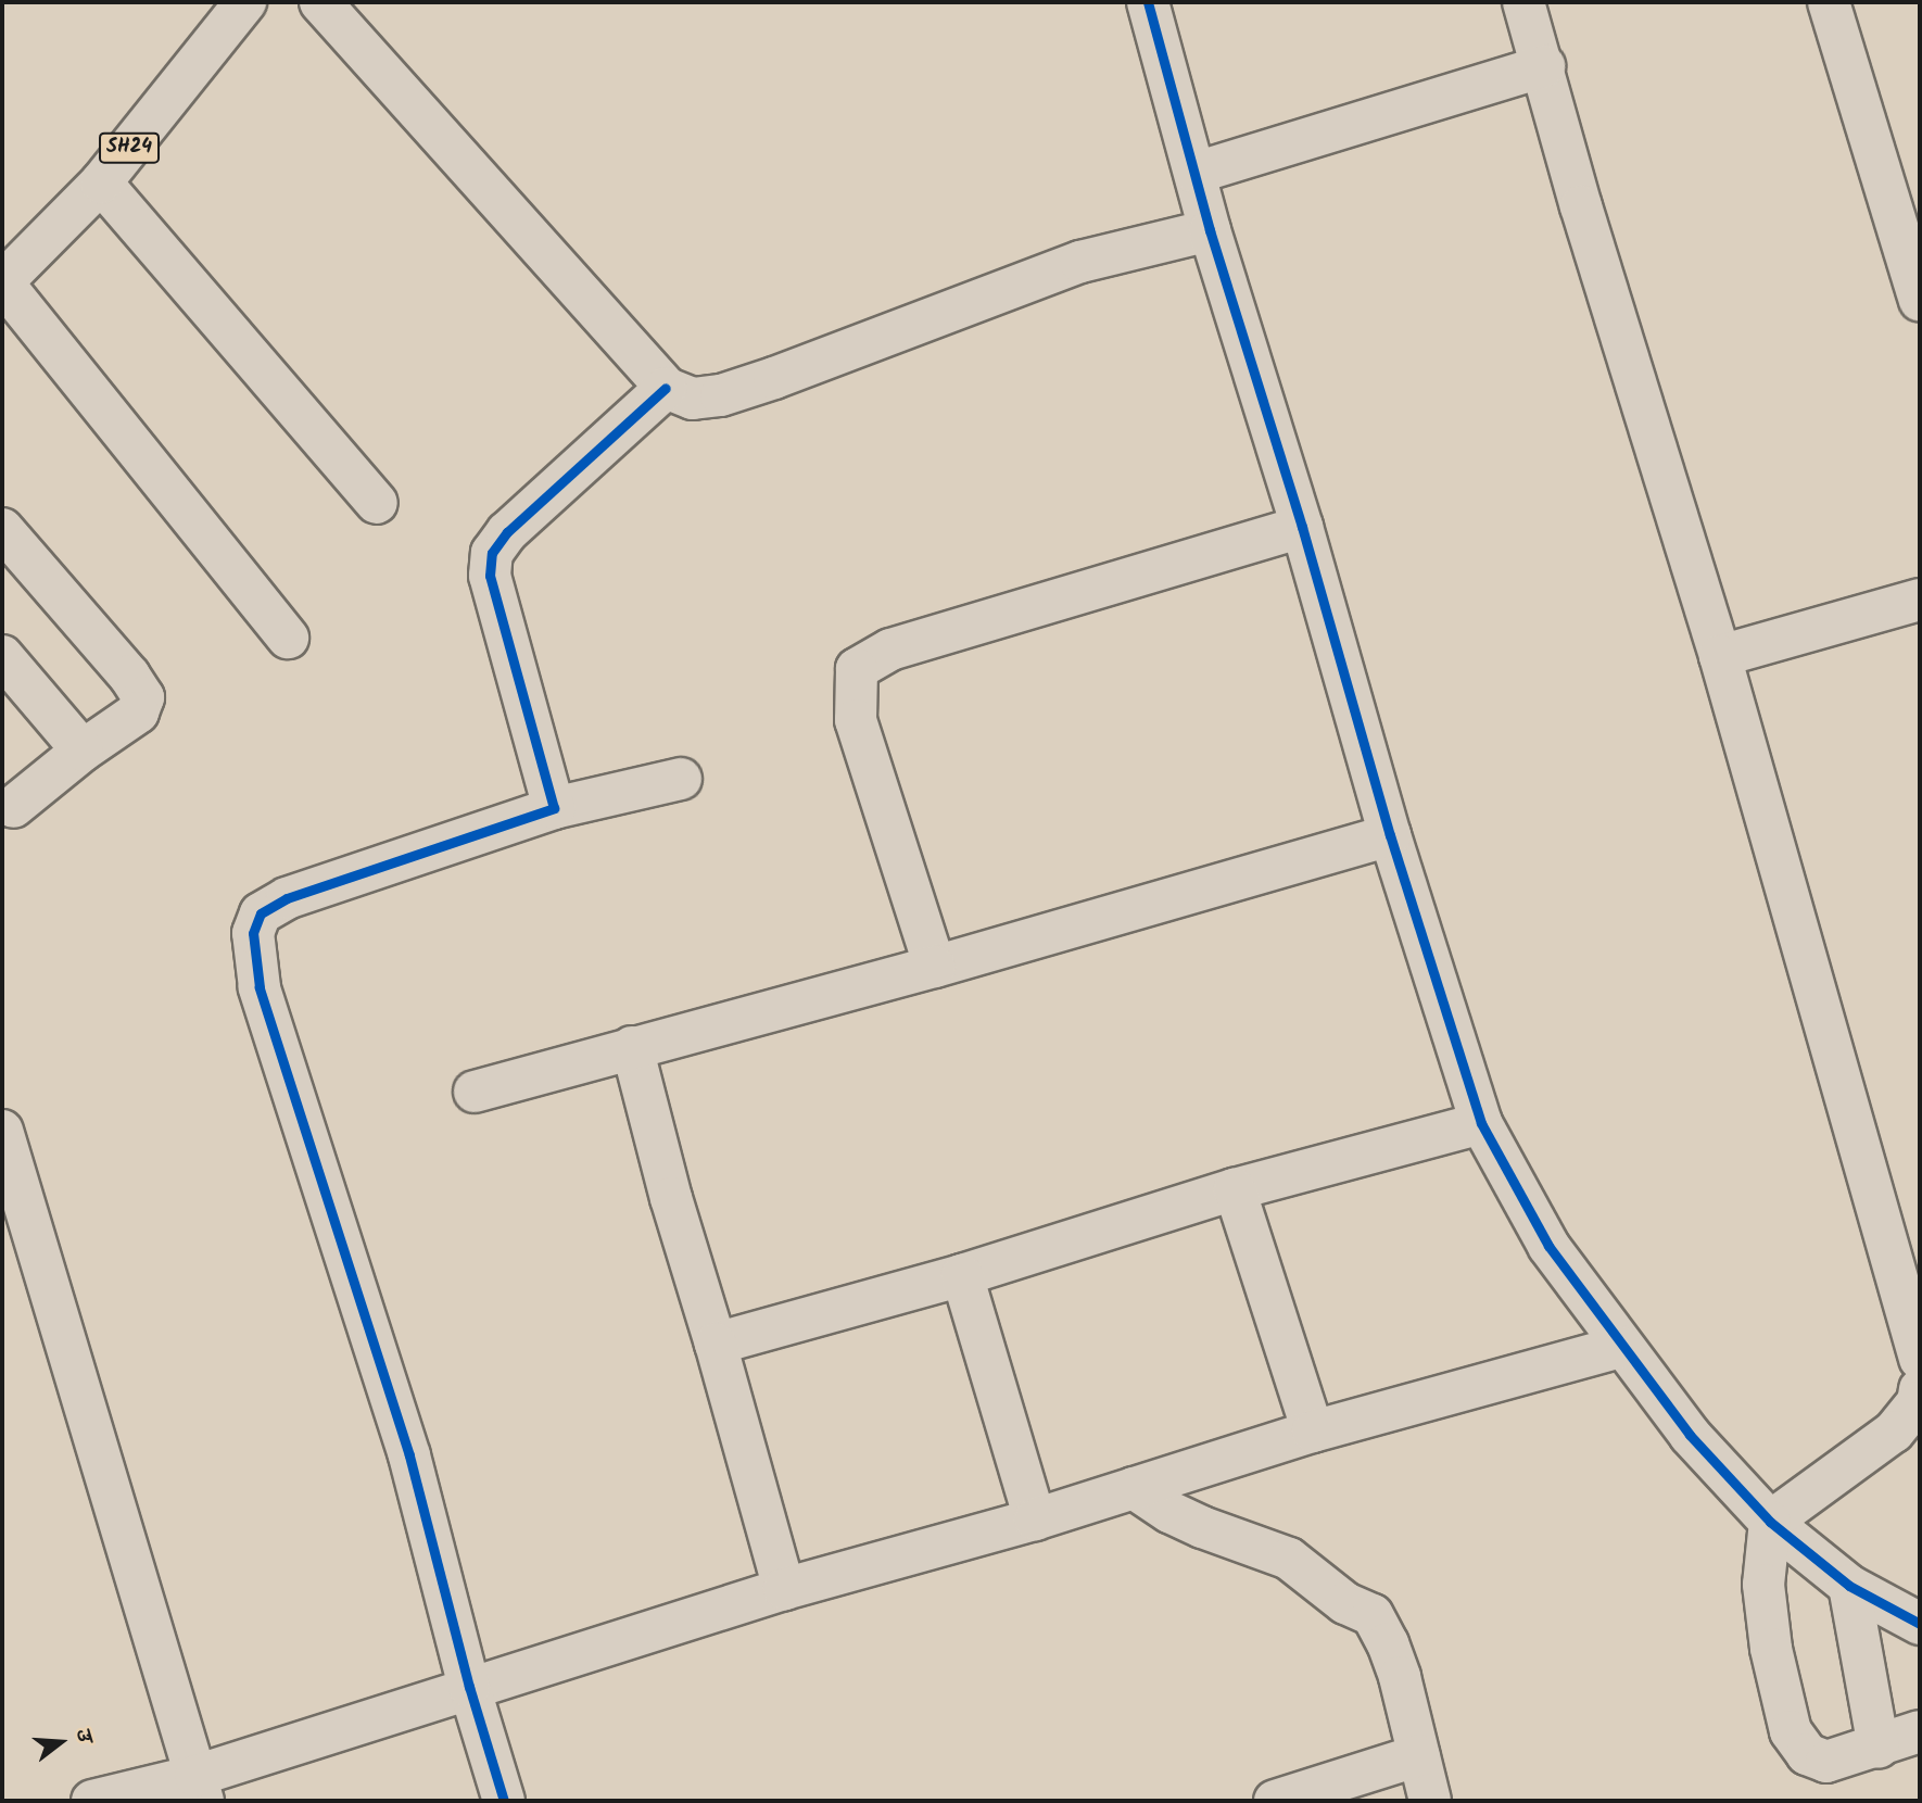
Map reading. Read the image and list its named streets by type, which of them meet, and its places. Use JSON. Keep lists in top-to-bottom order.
{
  "streets": {
    "street": ["SH24"]
  },
  "north": "right"
}
